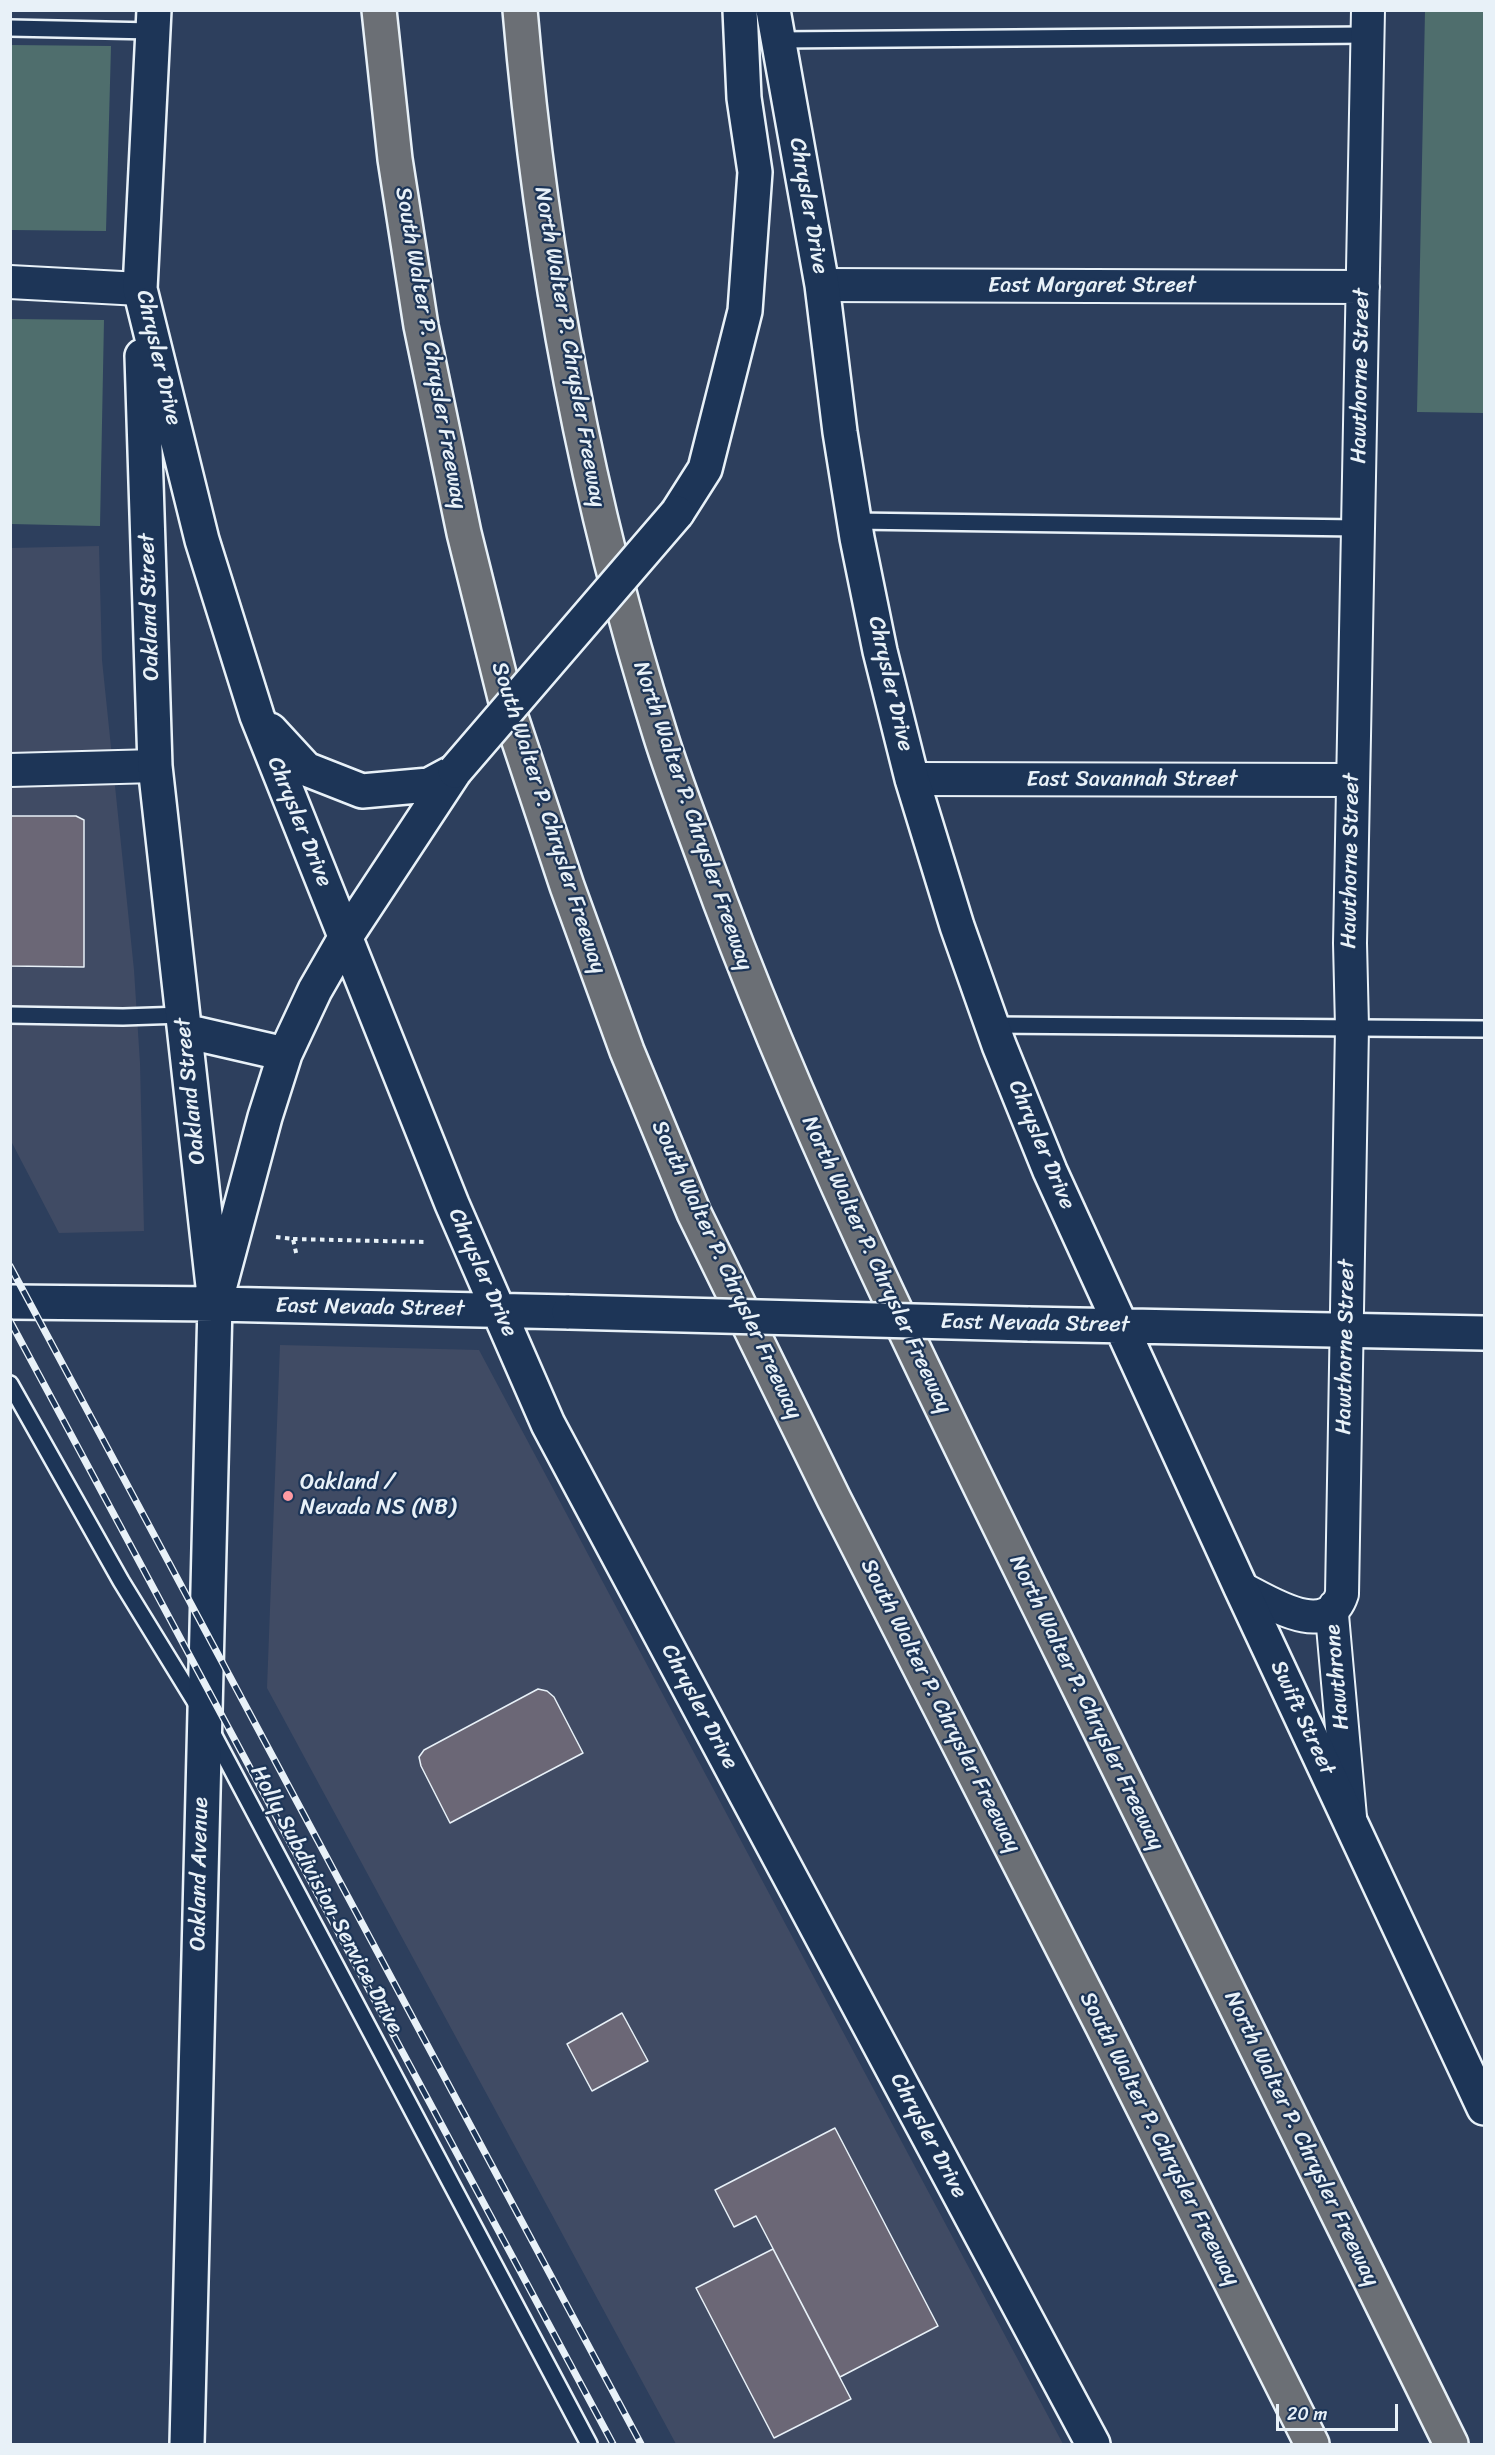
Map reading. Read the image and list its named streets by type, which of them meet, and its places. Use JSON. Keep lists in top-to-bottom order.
{
  "streets": {
    "highway": ["North Walter P. Chrysler Freeway", "South Walter P. Chrysler Freeway"],
    "main road": [
      "Chrysler Drive",
      "Oakland Street",
      "East Nevada Street",
      "Swift Street",
      "Oakland Avenue"
    ],
    "street": [
      "East Margaret Street",
      "Hawthorne Street",
      "East Savannah Street",
      "Hawthrone"
    ],
    "lane": ["Holly Subdivision Service Drive"]
  },
  "crossings": [
    ["Chrysler Drive", "East Margaret Street"],
    ["Chrysler Drive", "Oakland Street"],
    ["Chrysler Drive", "East Savannah Street"],
    ["Chrysler Drive", "East Nevada Street"],
    ["Chrysler Drive", "Swift Street"],
    ["East Margaret Street", "Hawthorne Street"],
    ["Hawthorne Street", "East Savannah Street"],
    ["Hawthorne Street", "East Nevada Street"],
    ["Hawthorne Street", "Hawthrone"],
    ["Oakland Street", "East Nevada Street"],
    ["Oakland Street", "Oakland Avenue"],
    ["East Nevada Street", "Swift Street"],
    ["East Nevada Street", "Oakland Avenue"],
    ["Hawthrone", "Swift Street"],
    ["Oakland Avenue", "Holly Subdivision Service Drive"]
  ],
  "places": ["Oakland / Nevada NS (NB)"],
  "scale_bar": "20 m"
}
